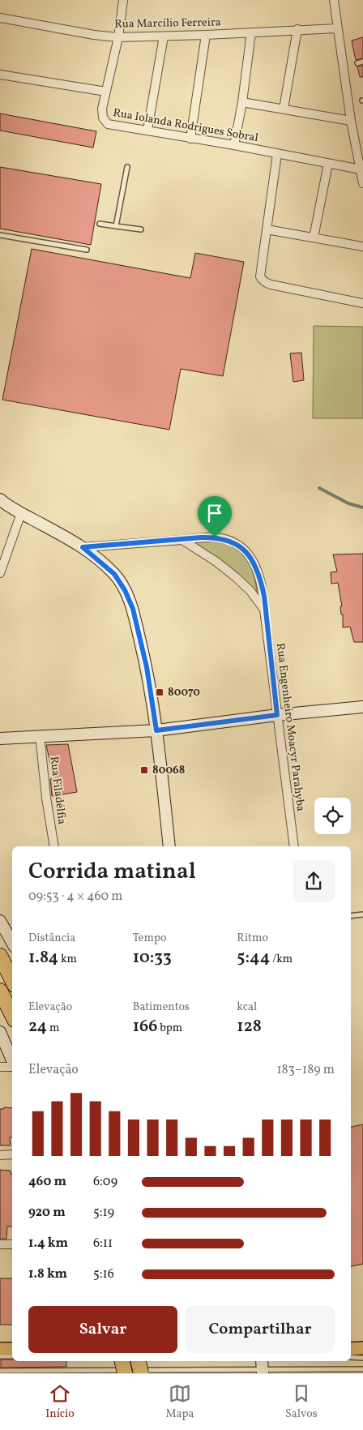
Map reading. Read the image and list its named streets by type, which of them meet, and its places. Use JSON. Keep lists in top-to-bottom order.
{
  "streets": {
    "street": [
      "Rua Marcílio Ferreira",
      "Rua Iolanda Rodrigues Sobral",
      "Rua Engenheiro Moacyr Parahyba",
      "Rua Filadélfia"
    ]
  },
  "crossings": [
    ["Rua Marcílio Ferreira", "Rua Iolanda Rodrigues Sobral"]
  ],
  "places": {
    "transit": ["80070", "80068"]
  },
  "page": {
    "heading": ["Corrida matinal", "09:53 · 4 × 460 m"],
    "stats": [
      ["Distância", "1.84 km"],
      ["Tempo", "10:33"],
      ["Ritmo", "5:44 /km"],
      ["Elevação", "24 m"],
      ["Batimentos", "166 bpm"],
      ["kcal", "128"]
    ],
    "chart": ["Elevação", "183–189 m"],
    "list": [
      {
        "name": "460 m",
        "note": "6:09"
      },
      {
        "name": "920 m",
        "note": "5:19"
      },
      {
        "name": "1.4 km",
        "note": "6:11"
      },
      {
        "name": "1.8 km",
        "note": "5:16"
      }
    ],
    "buttons": ["Salvar", "Compartilhar"],
    "tabs": ["Início", "Mapa", "Salvos"]
  }
}
